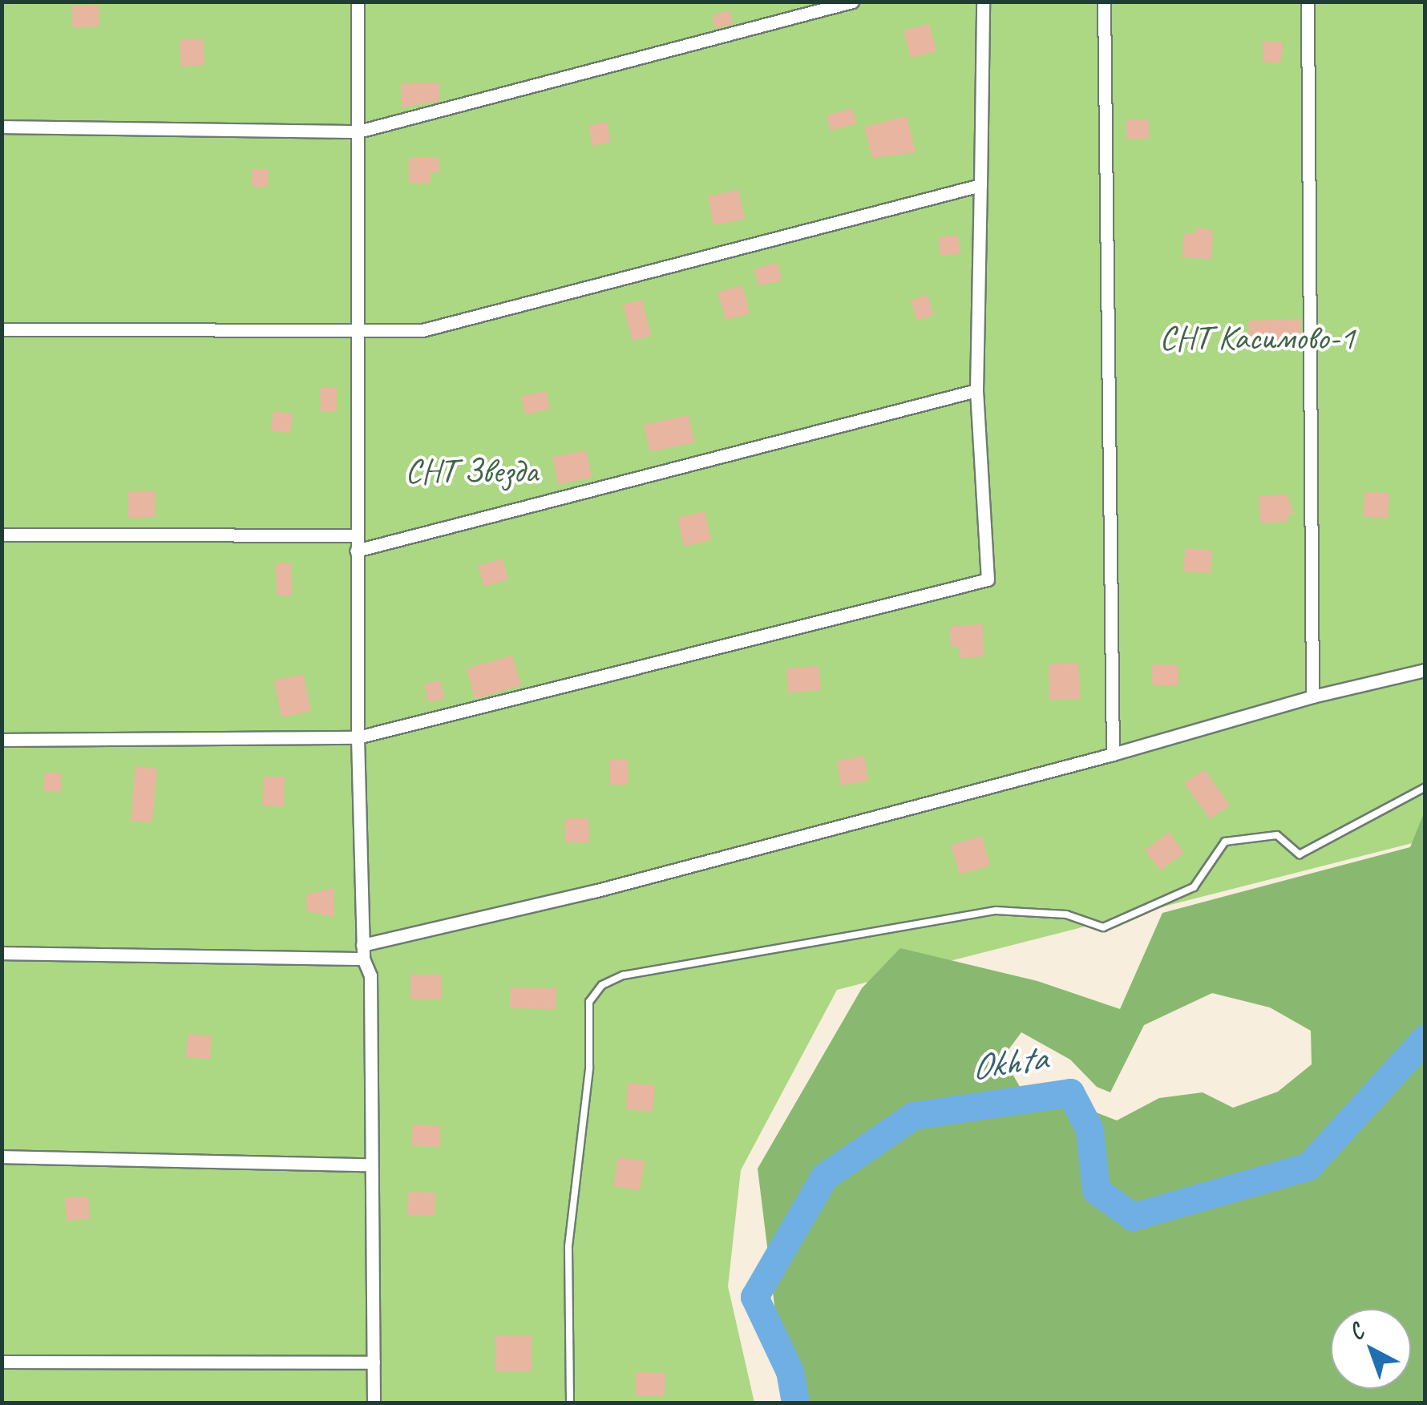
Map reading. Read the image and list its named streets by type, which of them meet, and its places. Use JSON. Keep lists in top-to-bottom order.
{
  "water": ["Okhta"],
  "parks": ["СНТ Касимово-1", "СНТ Звезда"],
  "north": "top left"
}
